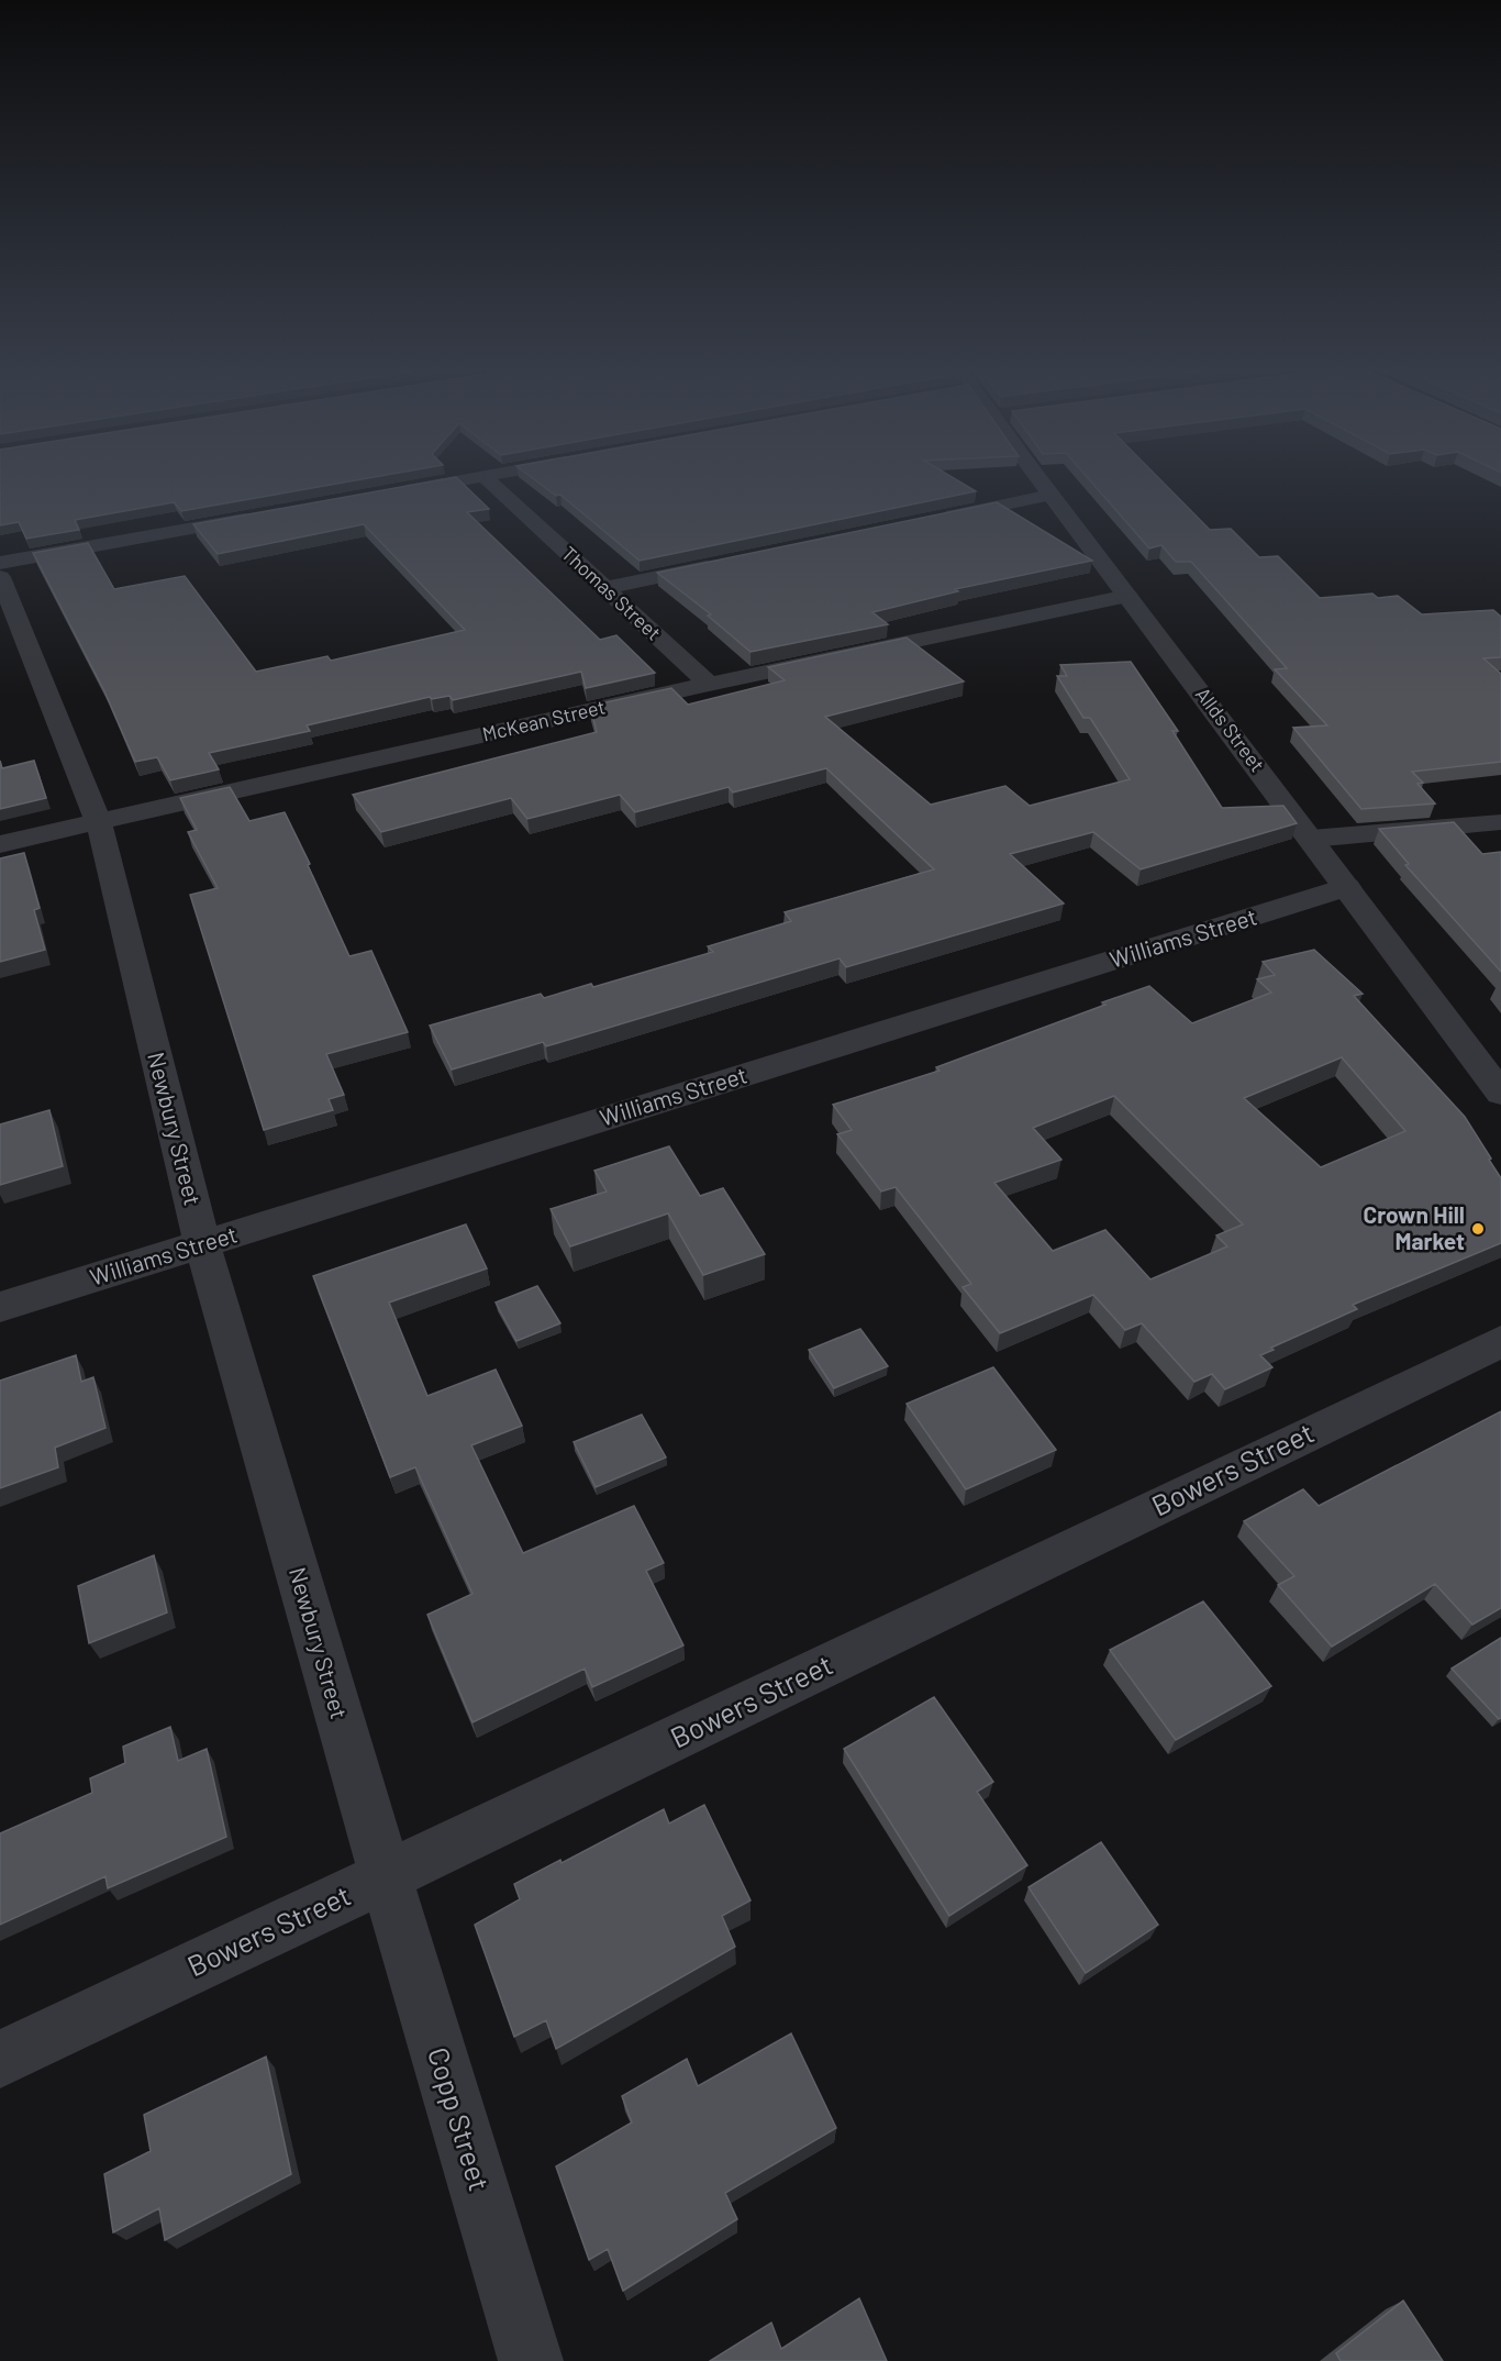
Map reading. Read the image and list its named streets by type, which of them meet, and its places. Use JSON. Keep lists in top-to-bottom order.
{
  "streets": {
    "street": [
      "Thomas Street",
      "McKean Street",
      "Allds Street",
      "Williams Street",
      "Newbury Street",
      "Bowers Street",
      "Copp Street"
    ]
  },
  "crossings": [
    ["Thomas Street", "McKean Street"],
    ["McKean Street", "Allds Street"],
    ["McKean Street", "Newbury Street"],
    ["Allds Street", "Williams Street"],
    ["Williams Street", "Newbury Street"],
    ["Newbury Street", "Bowers Street"],
    ["Newbury Street", "Copp Street"],
    ["Bowers Street", "Copp Street"]
  ],
  "places": ["Crown Hill Market"]
}
